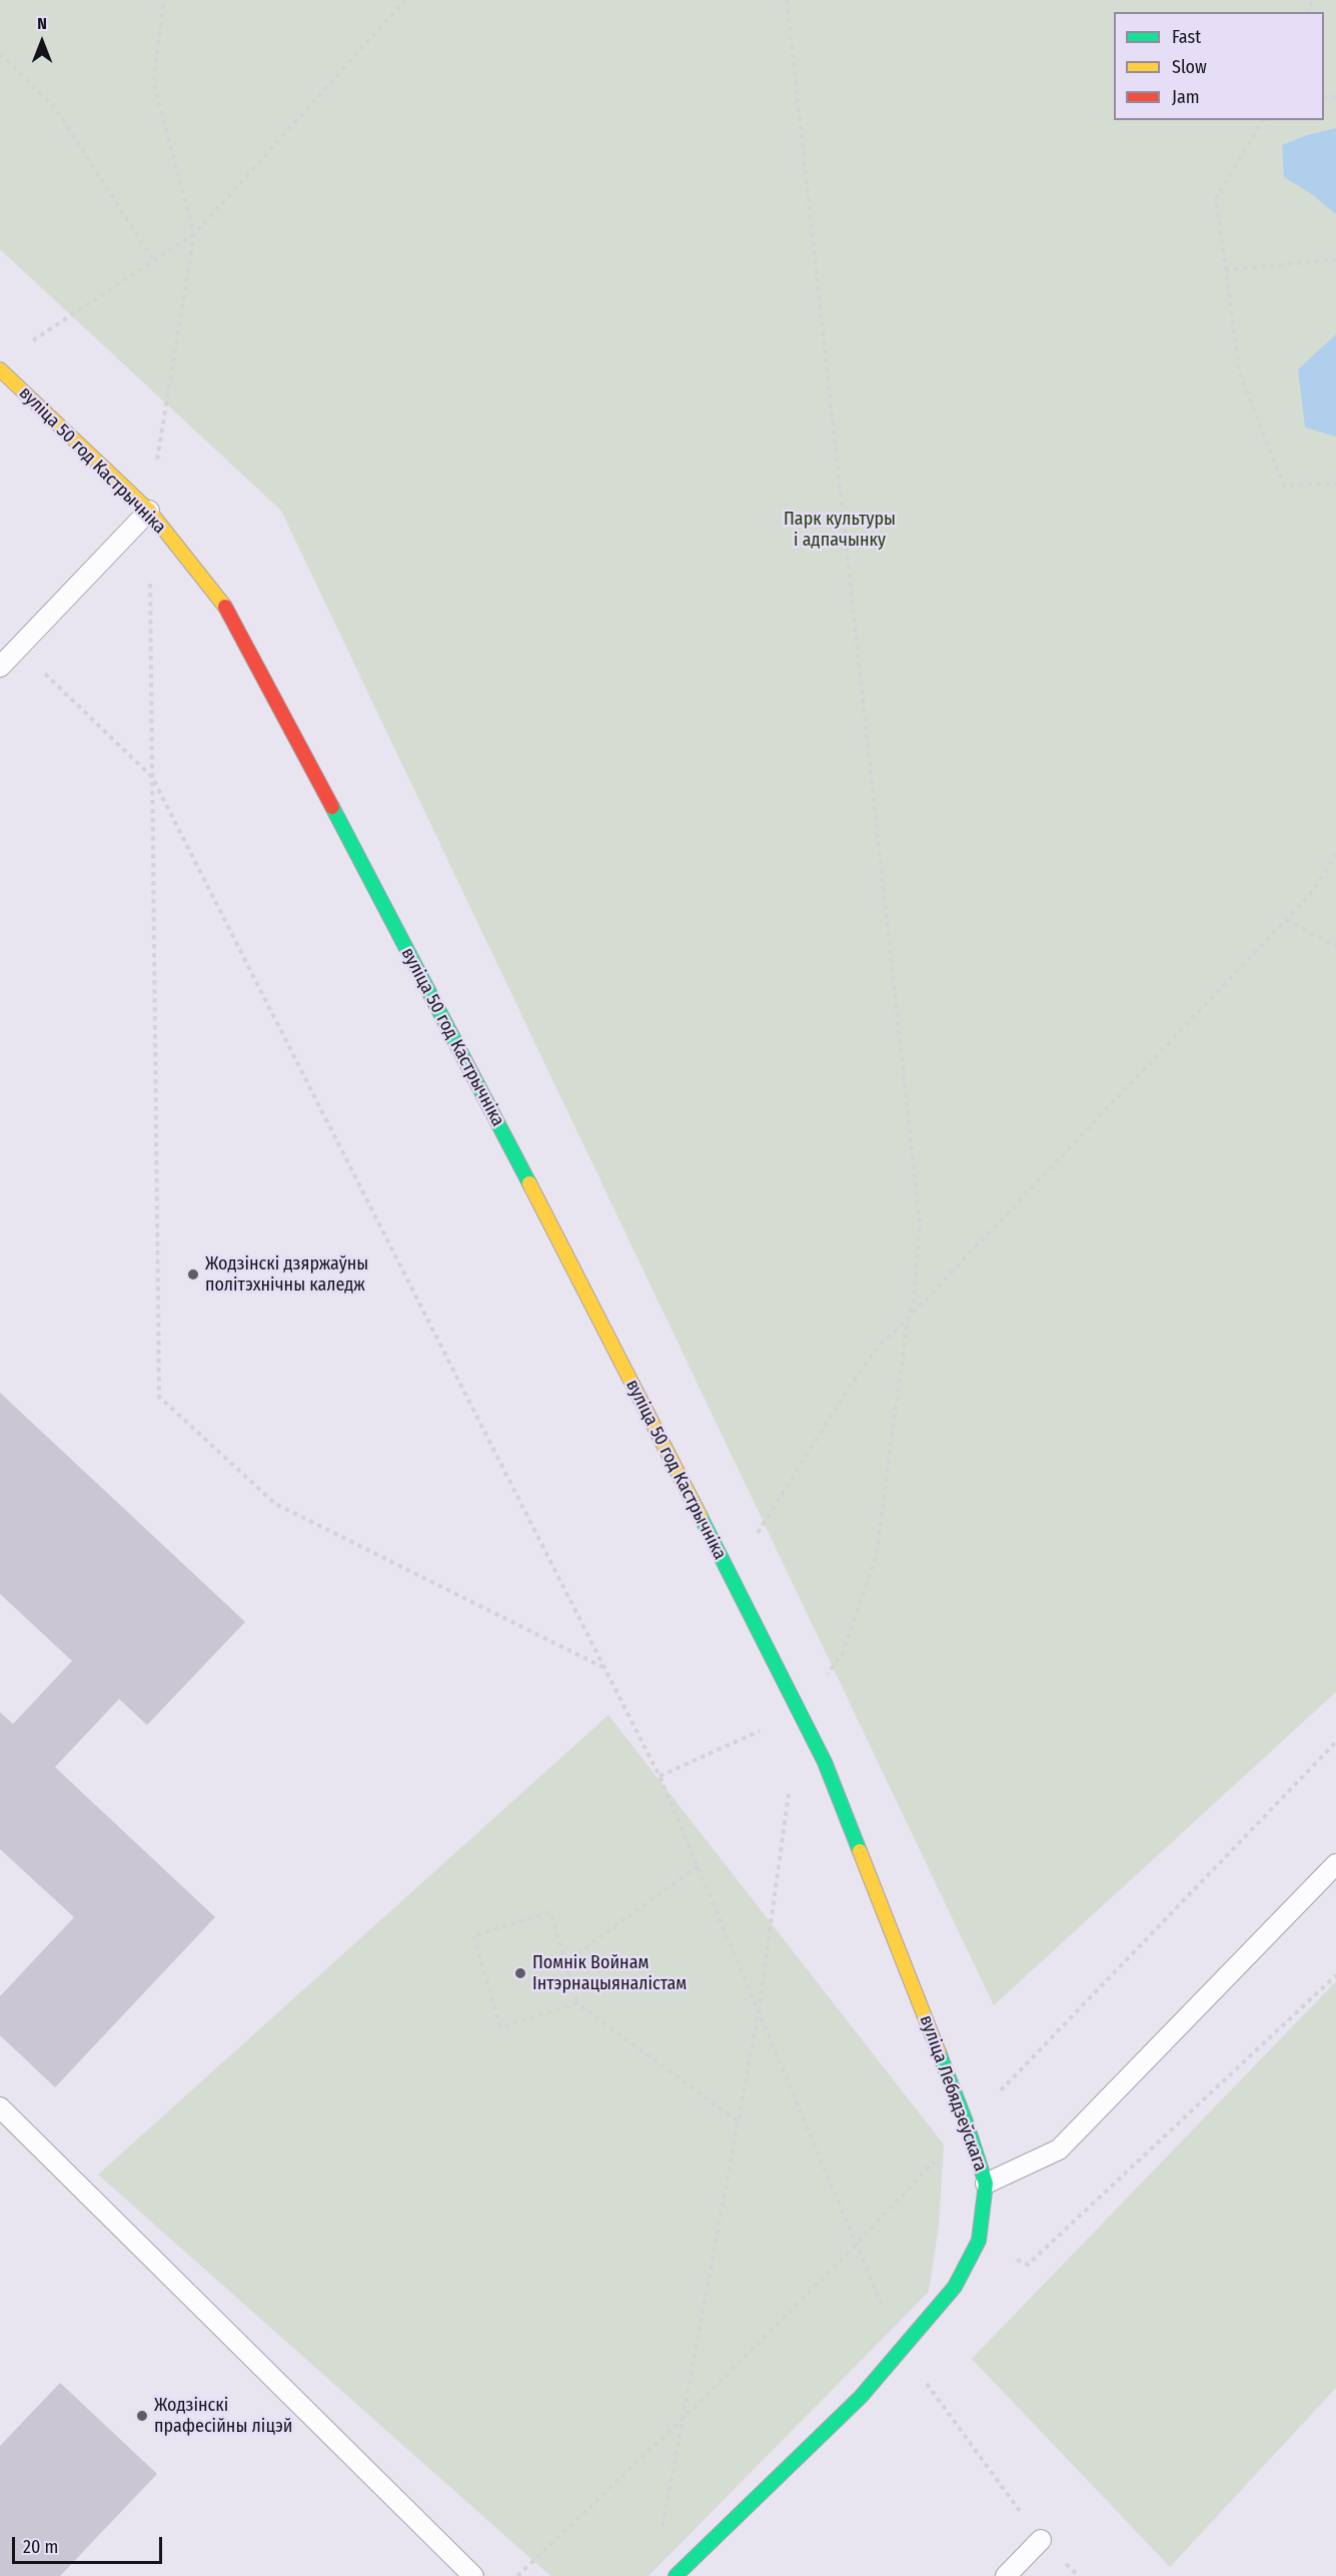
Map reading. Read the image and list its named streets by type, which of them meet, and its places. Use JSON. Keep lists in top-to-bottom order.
{
  "streets": {
    "main road": ["вуліца 50 год Кастрычніка", "вуліца Лебядзеўскага"]
  },
  "crossings": [
    ["вуліца 50 год Кастрычніка", "вуліца Лебядзеўскага"]
  ],
  "parks": ["Парк культуры і адпачынку"],
  "places": ["Жодзінскі дзяржаўны політэхнічны каледж", "Помнік Войнам Інтэрнацыяналістам", "Жодзінскі прафесійны ліцэй"],
  "legend": ["Fast", "Slow", "Jam"],
  "scale_bar": "20 m",
  "north": "top"
}
